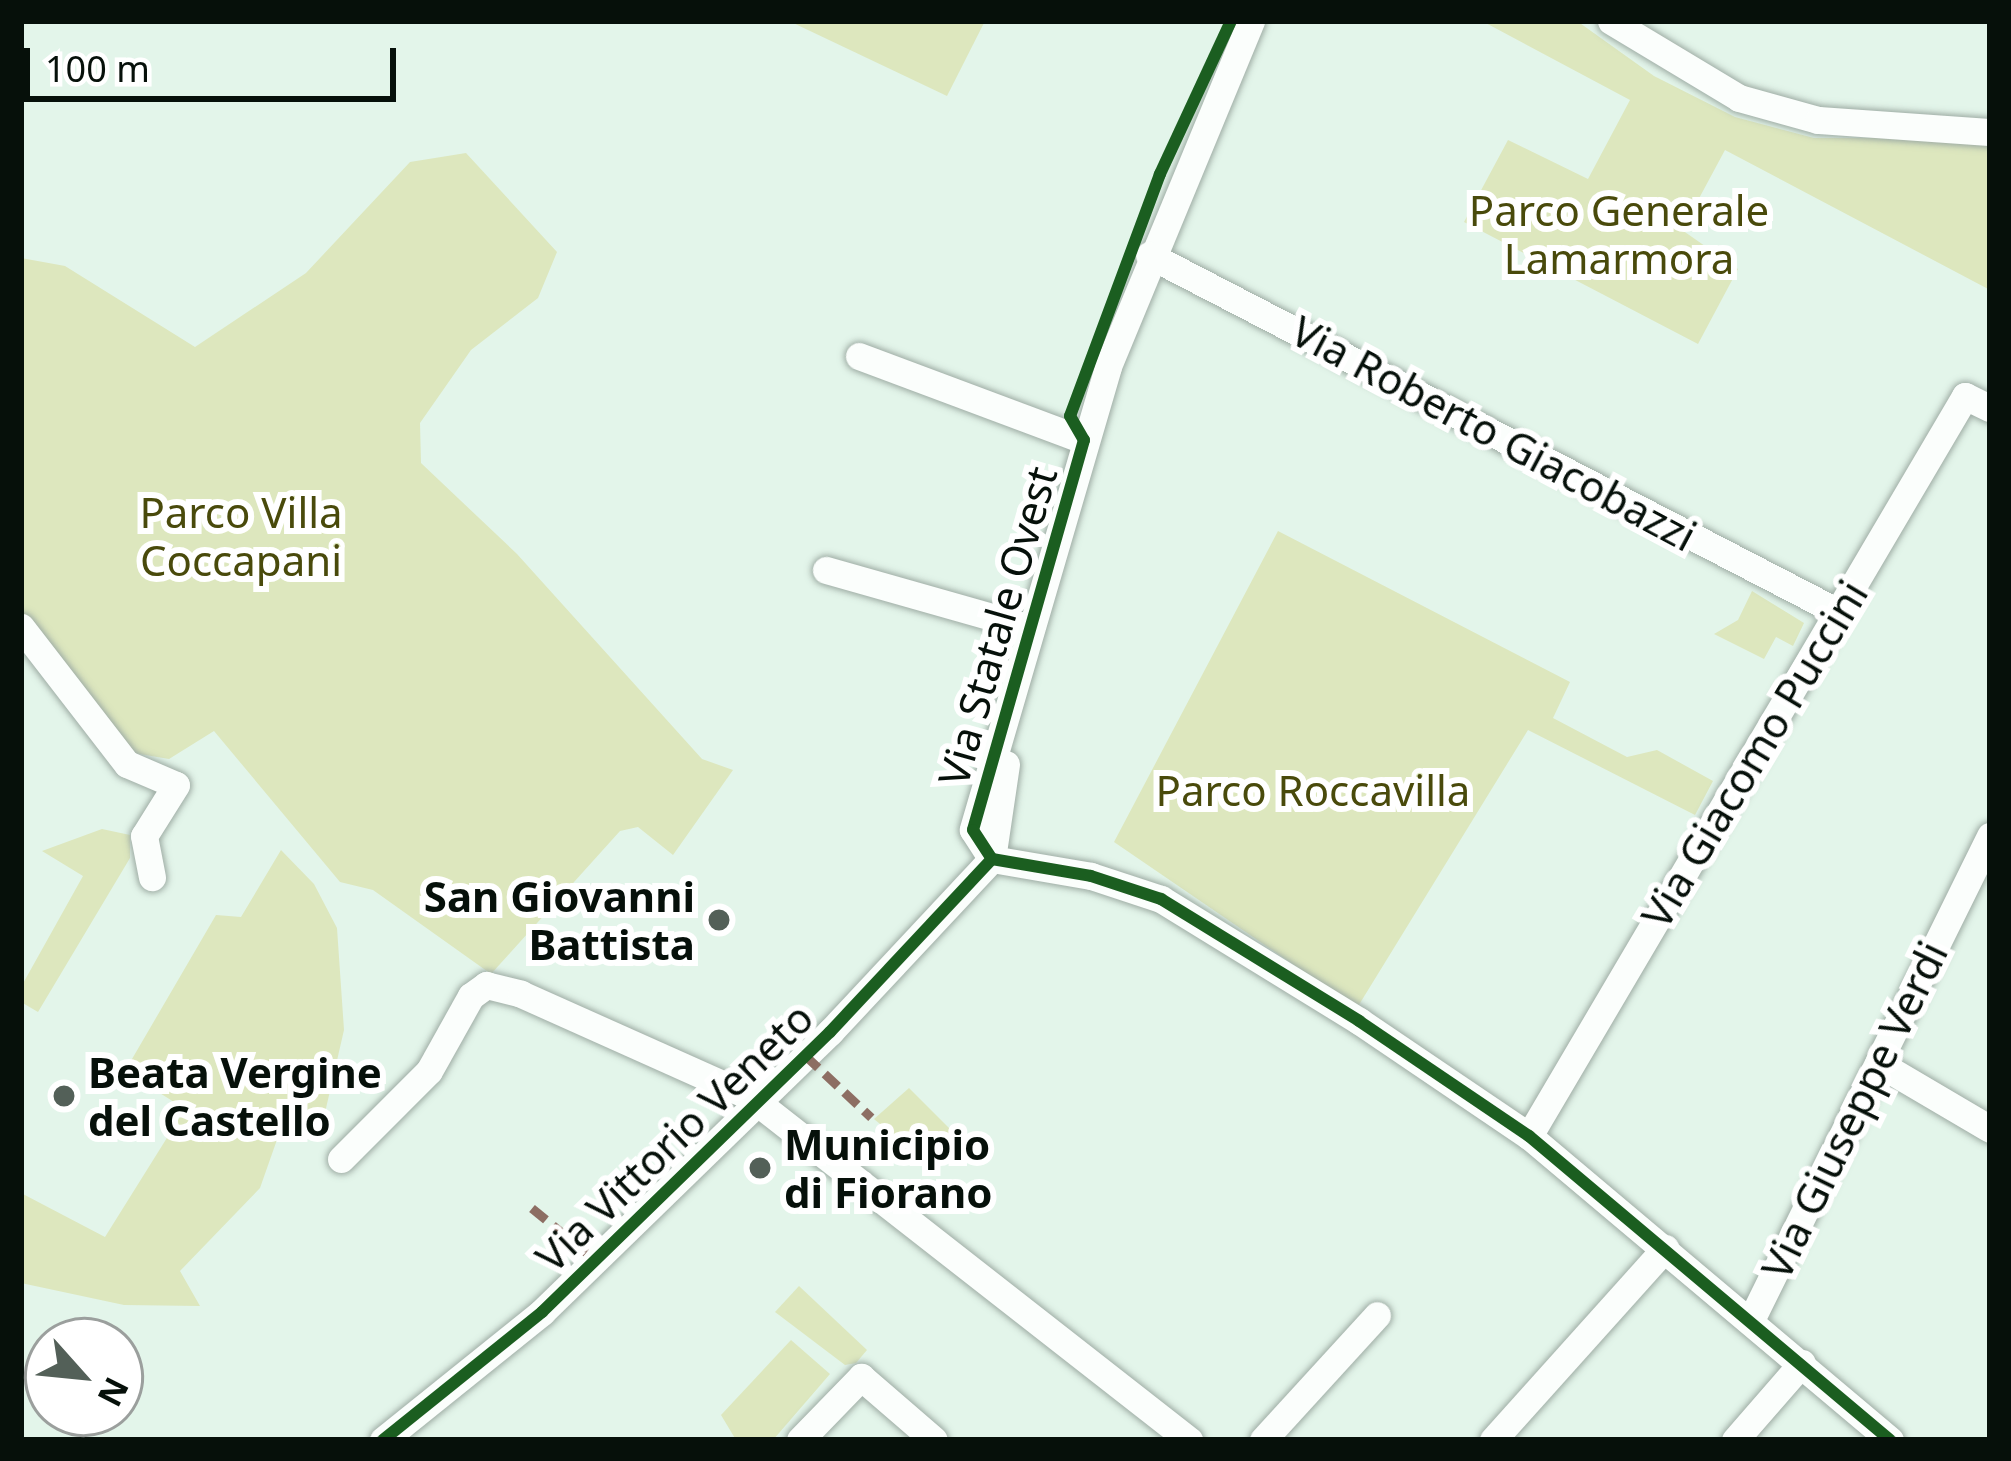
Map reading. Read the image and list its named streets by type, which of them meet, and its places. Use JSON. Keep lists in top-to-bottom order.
{
  "streets": {
    "street": [
      "Via Roberto Giacobazzi",
      "Via Statale Ovest",
      "Via Giacomo Puccini",
      "Via Giuseppe Verdi",
      "Via Vittorio Veneto"
    ]
  },
  "crossings": [
    ["Via Roberto Giacobazzi", "Via Statale Ovest"],
    ["Via Roberto Giacobazzi", "Via Giacomo Puccini"],
    ["Via Statale Ovest", "Via Vittorio Veneto"]
  ],
  "parks": ["Parco Generale Lamarmora", "Parco Villa Coccapani", "Parco Roccavilla"],
  "places": ["San Giovanni Battista", "Beata Vergine del Castello", "Municipio di Fiorano"],
  "scale_bar": "100 m",
  "north": "bottom right"
}
